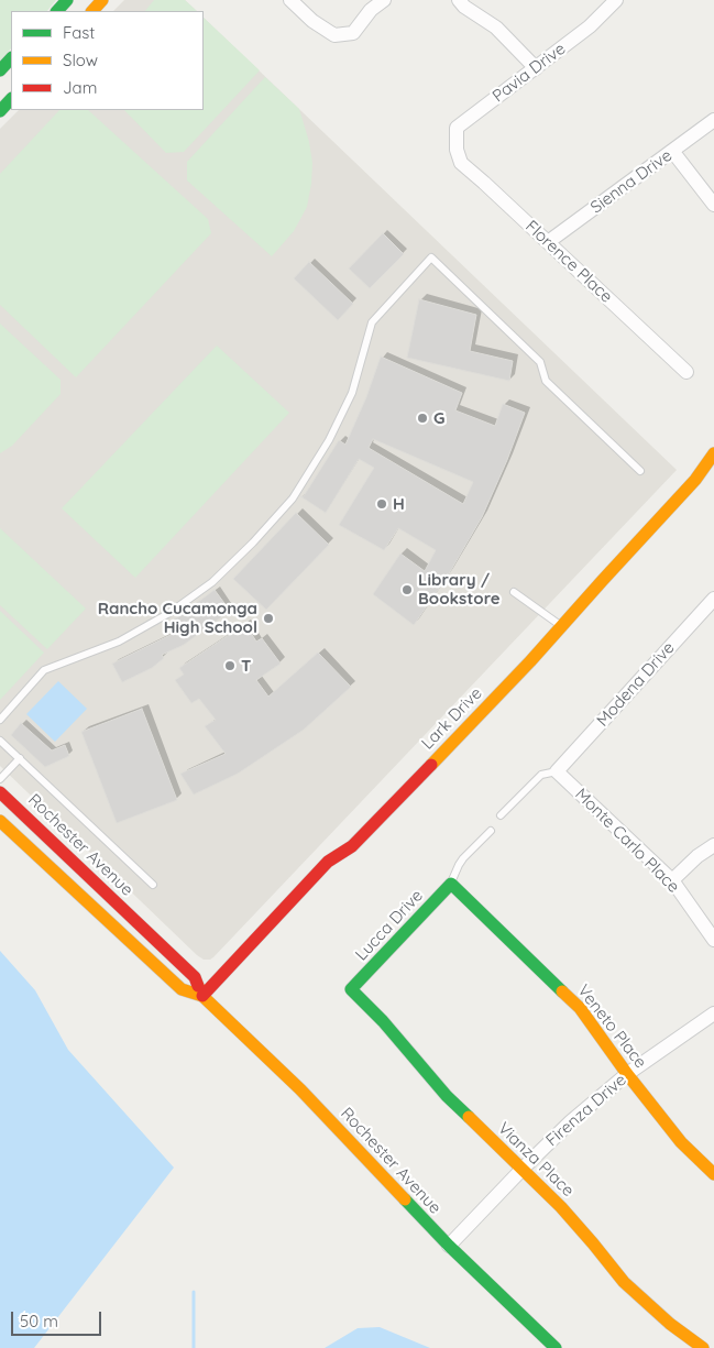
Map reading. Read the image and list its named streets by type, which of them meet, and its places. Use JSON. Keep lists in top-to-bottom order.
{
  "streets": {
    "street": [
      "Pavia Drive",
      "Sienna Drive",
      "Florence Place",
      "Modena Drive",
      "Lark Drive",
      "Monte Carlo Place",
      "Rochester Avenue",
      "Lucca Drive",
      "Veneto Place",
      "Firenza Drive",
      "Vianza Place"
    ]
  },
  "crossings": [
    ["Pavia Drive", "Florence Place"],
    ["Sienna Drive", "Florence Place"],
    ["Modena Drive", "Monte Carlo Place"],
    ["Lark Drive", "Rochester Avenue"],
    ["Rochester Avenue", "Firenza Drive"],
    ["Lucca Drive", "Veneto Place"],
    ["Lucca Drive", "Vianza Place"],
    ["Veneto Place", "Firenza Drive"],
    ["Firenza Drive", "Vianza Place"]
  ],
  "places": [
    "G",
    "H",
    "Library / Bookstore",
    "Rancho Cucamonga High School",
    "T"
  ],
  "legend": ["Fast", "Slow", "Jam"],
  "scale_bar": "50 m"
}
